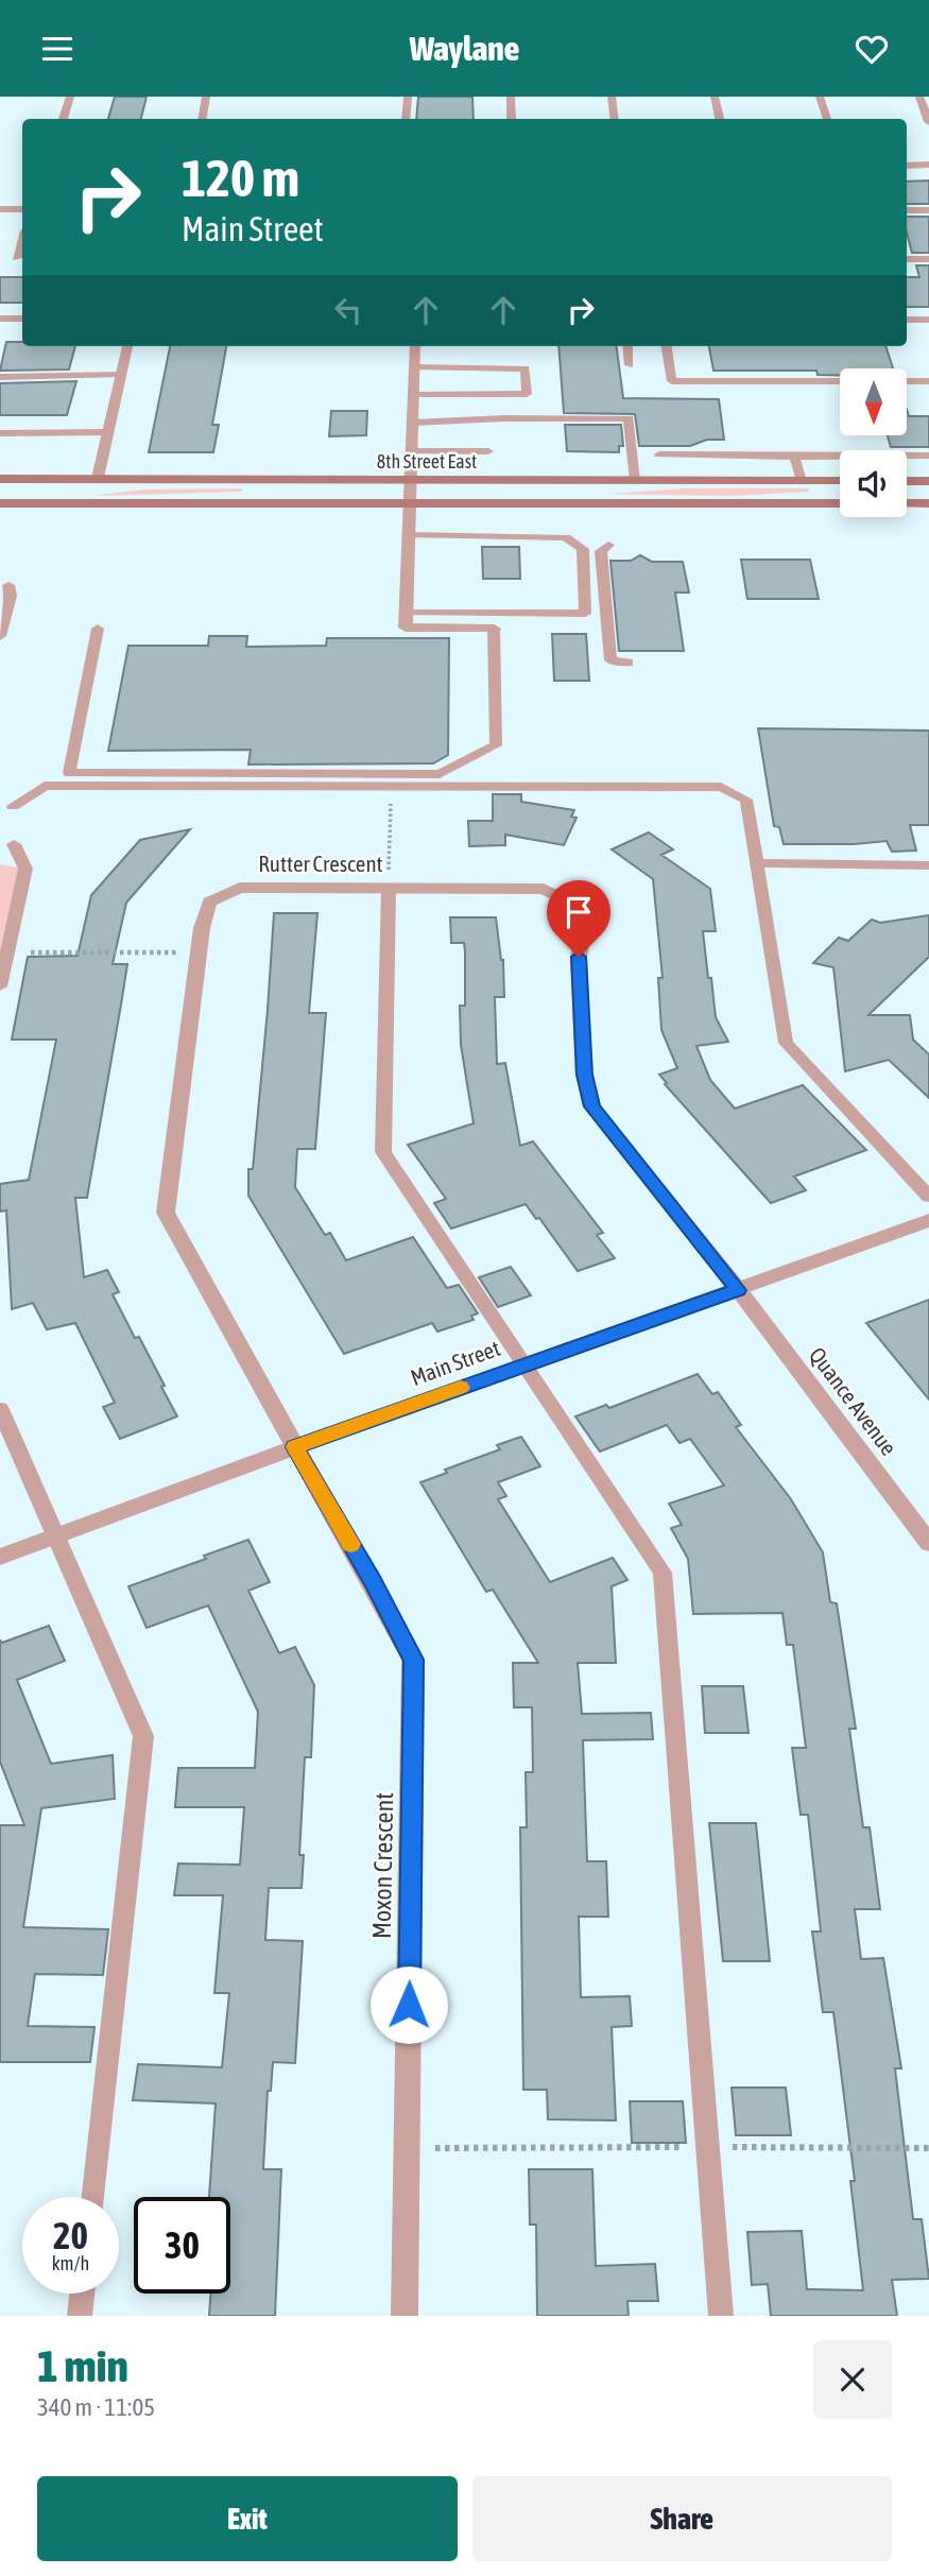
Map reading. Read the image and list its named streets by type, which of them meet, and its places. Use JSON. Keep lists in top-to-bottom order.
{
  "streets": {
    "main road": ["8th Street East"],
    "street": [
      "Rutter Crescent",
      "Main Street",
      "Quance Avenue",
      "Moxon Crescent"
    ]
  },
  "crossings": [
    ["Rutter Crescent", "Main Street"],
    ["Rutter Crescent", "Quance Avenue"],
    ["Rutter Crescent", "Moxon Crescent"],
    ["Main Street", "Quance Avenue"],
    ["Main Street", "Moxon Crescent"]
  ],
  "north": "bottom",
  "page": {
    "header": "Waylane",
    "turn": ["120 m", "Main Street"],
    "speed": "20 km/h",
    "limit": "30",
    "heading": ["1 min", "340 m · 11:05"],
    "buttons": ["Exit", "Share"]
  }
}
